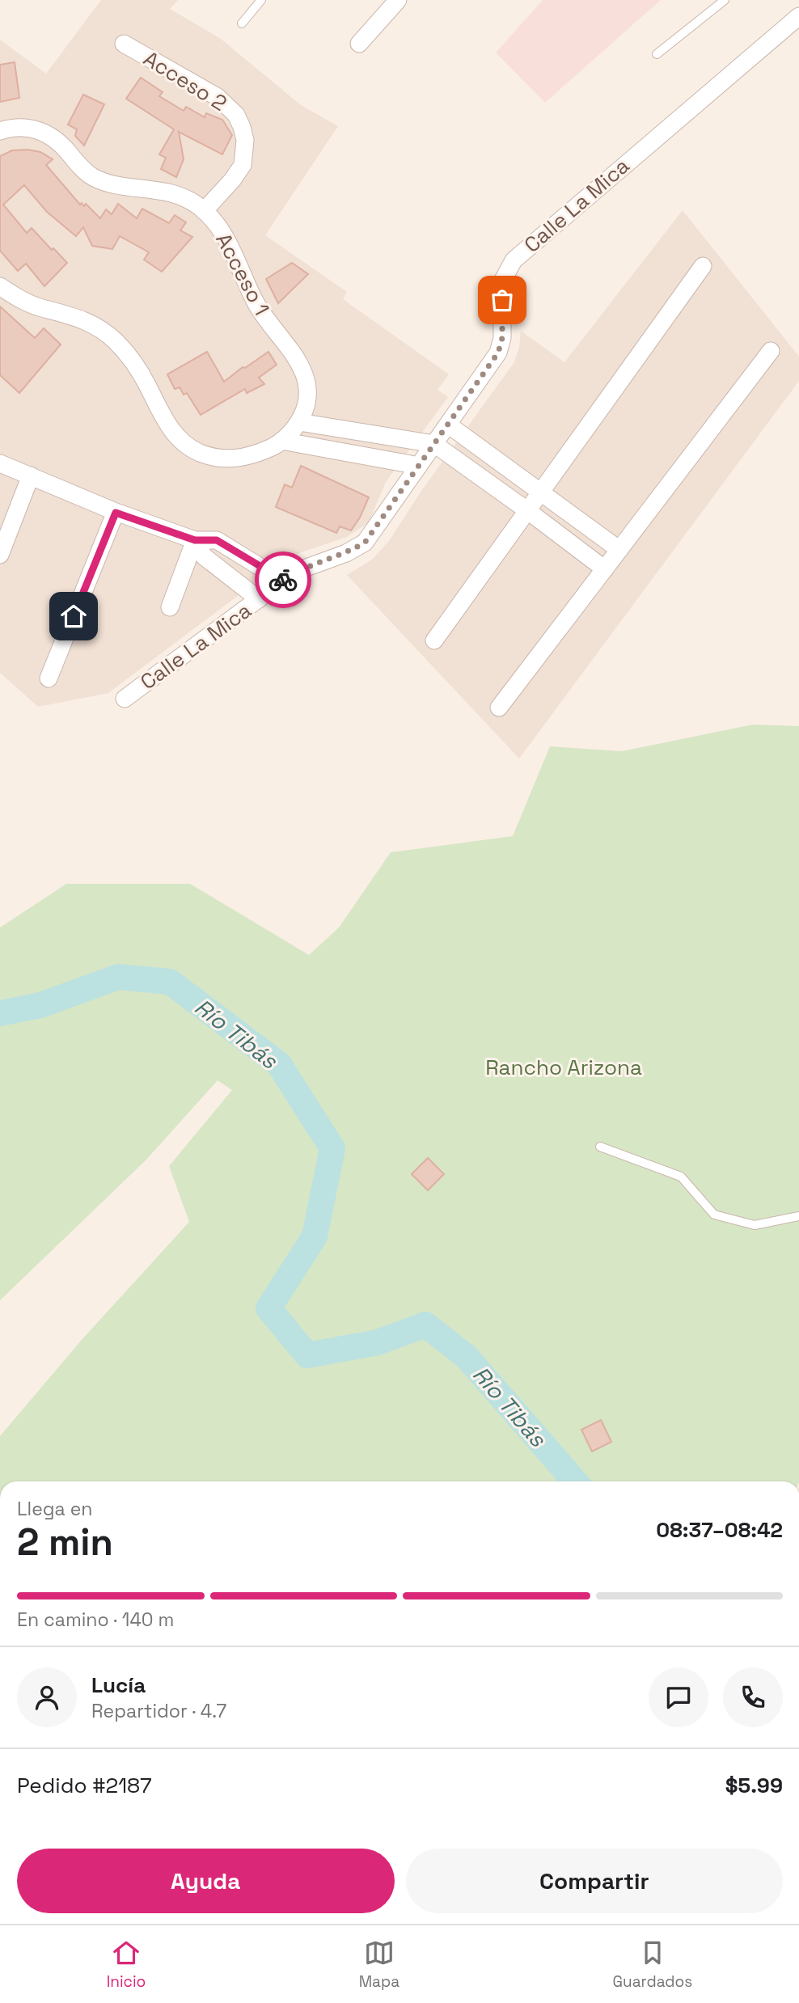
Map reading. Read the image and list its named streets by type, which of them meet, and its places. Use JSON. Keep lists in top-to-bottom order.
{
  "streets": {
    "street": ["Acceso 2", "Calle La Mica", "Acceso 1"]
  },
  "crossings": [
    ["Acceso 2", "Acceso 1"]
  ],
  "water": ["Río Tibás"],
  "parks": ["Rancho Arizona"],
  "page": {
    "heading": ["2 min", "Llega en", "08:37–08:42"],
    "panel": [
      "Lucía",
      "Repartidor · 4.7",
      "Pedido #2187",
      "$5.99"
    ],
    "bar": "En camino · 140 m",
    "buttons": ["Ayuda", "Compartir"],
    "tabs": ["Inicio", "Mapa", "Guardados"]
  }
}
